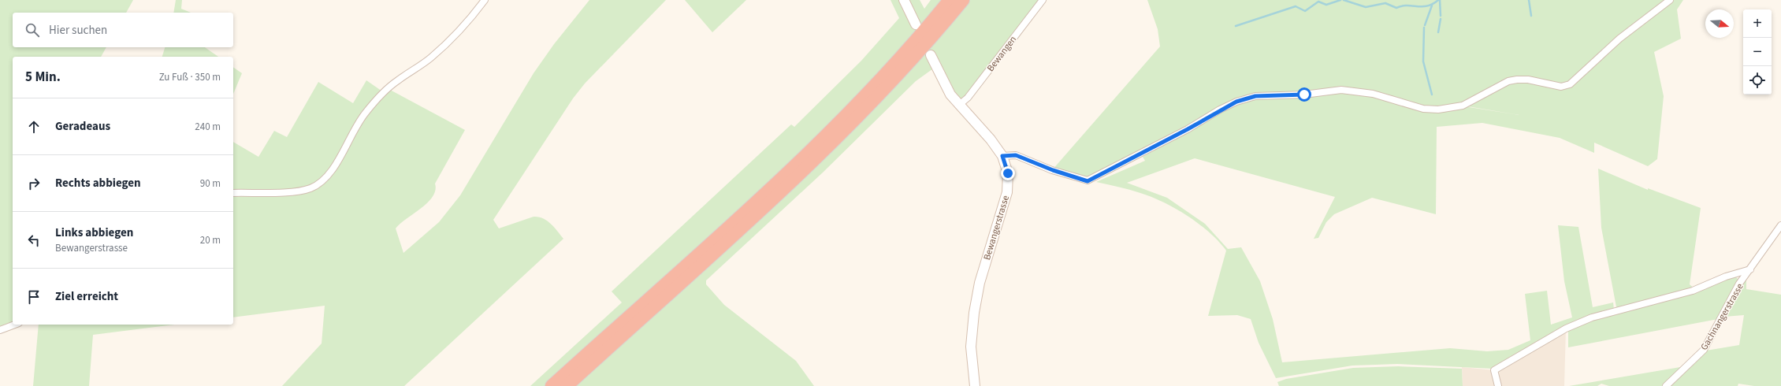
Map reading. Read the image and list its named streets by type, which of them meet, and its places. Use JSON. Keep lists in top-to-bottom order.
{
  "streets": {
    "street": ["Bewangen", "Bewangerstrasse", "Gachnangerstrasse"]
  },
  "crossings": [
    ["Bewangen", "Bewangerstrasse"]
  ],
  "north": "right",
  "page": {
    "map_buttons": ["+", "−"],
    "search": "Hier suchen",
    "heading": ["5 Min.", "Zu Fuß · 350 m"],
    "list": [
      ["Geradeaus", "240 m"],
      ["Rechts abbiegen", "90 m"],
      ["Links abbiegen", "Bewangerstrasse", "20 m"],
      "Ziel erreicht"
    ]
  }
}
